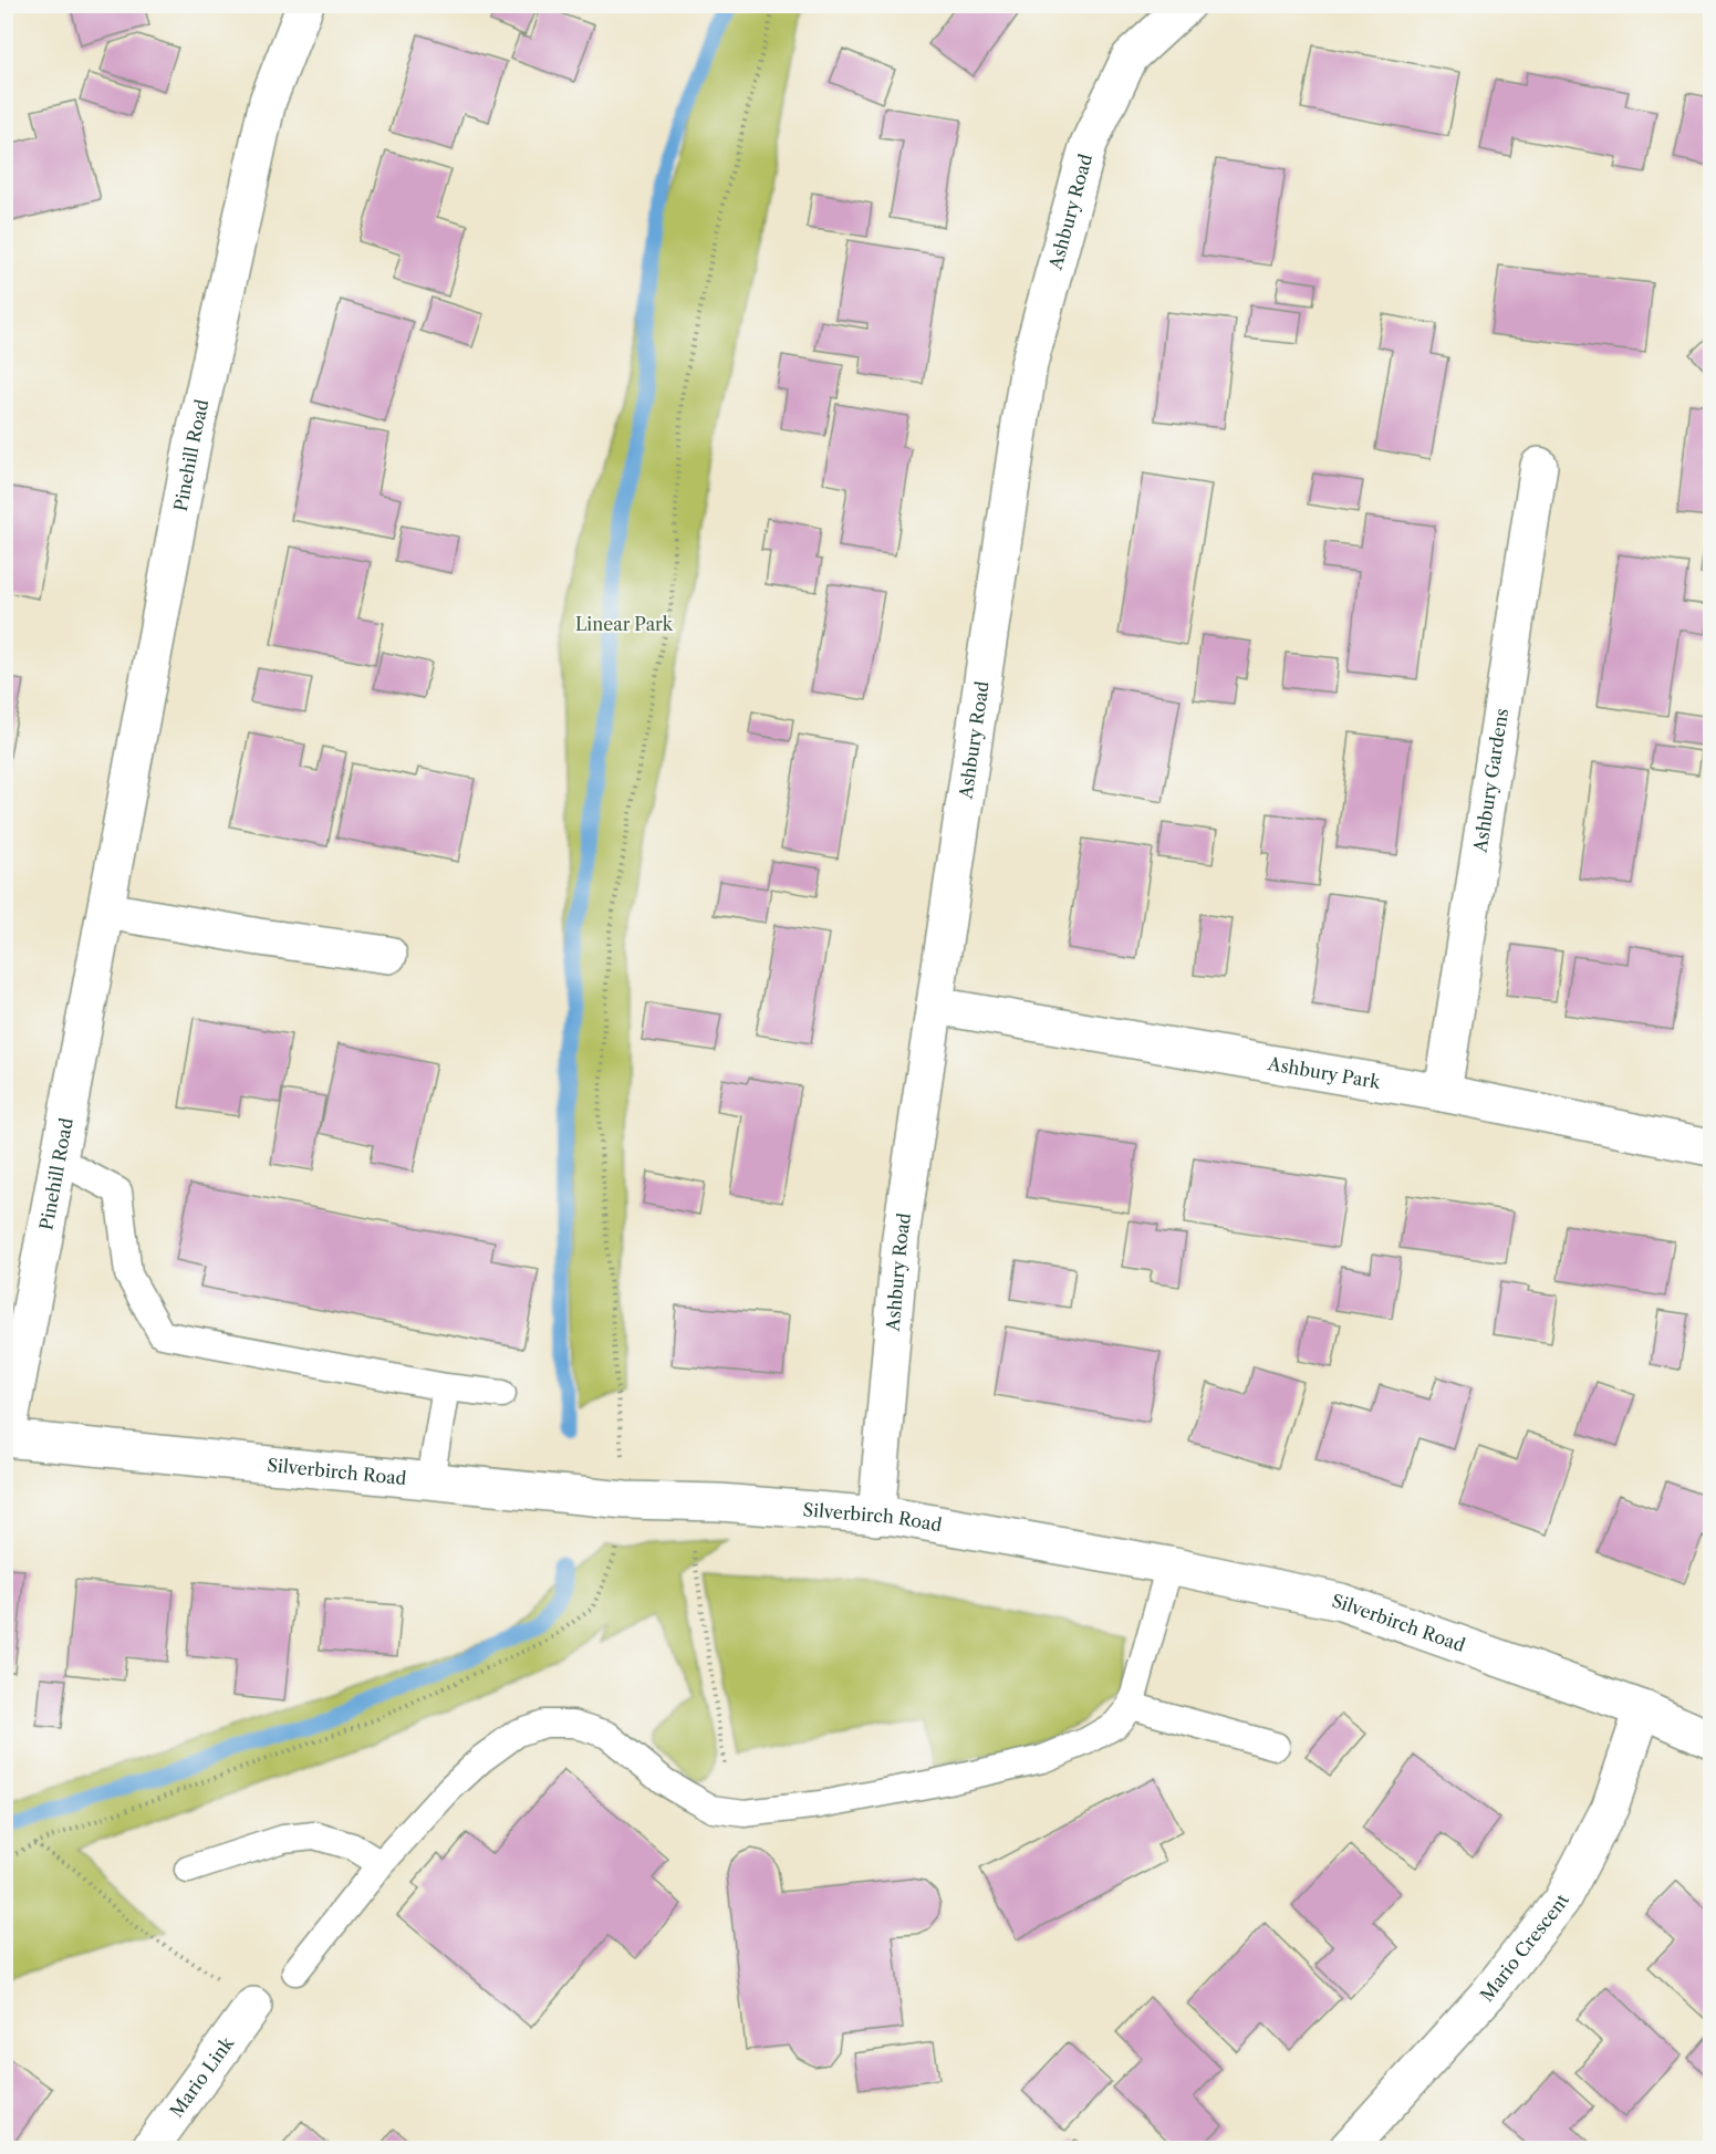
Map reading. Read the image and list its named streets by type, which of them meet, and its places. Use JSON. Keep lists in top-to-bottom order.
{
  "streets": {
    "street": [
      "Ashbury Road",
      "Pinehill Road",
      "Ashbury Gardens",
      "Ashbury Park",
      "Silverbirch Road",
      "Mario Crescent",
      "Mario Link"
    ]
  },
  "crossings": [
    ["Ashbury Road", "Ashbury Park"],
    ["Ashbury Road", "Silverbirch Road"],
    ["Pinehill Road", "Silverbirch Road"],
    ["Ashbury Gardens", "Ashbury Park"],
    ["Silverbirch Road", "Mario Crescent"]
  ],
  "parks": ["Linear Park"]
}
